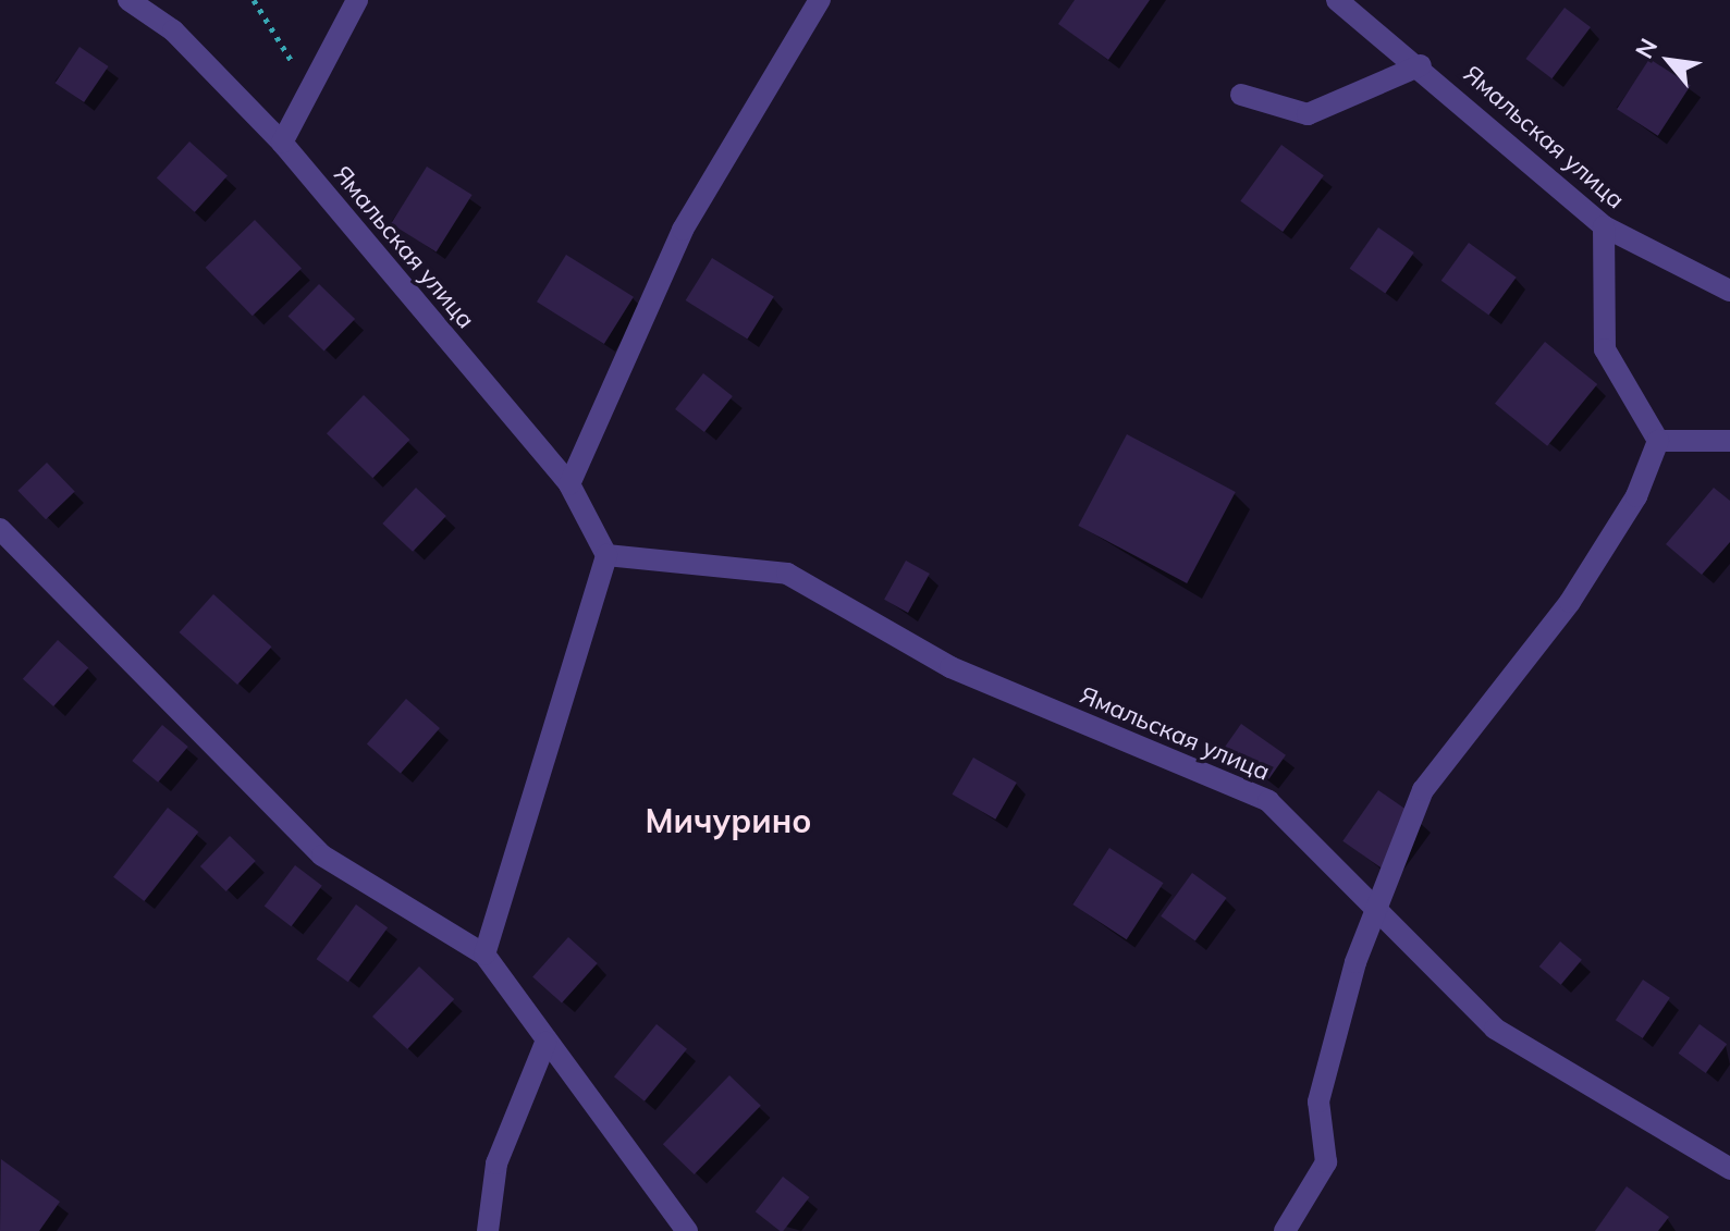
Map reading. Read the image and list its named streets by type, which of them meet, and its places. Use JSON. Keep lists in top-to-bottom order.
{
  "streets": {
    "street": ["Ямальская улица"]
  },
  "districts": ["Мичурино"],
  "north": "top left"
}
